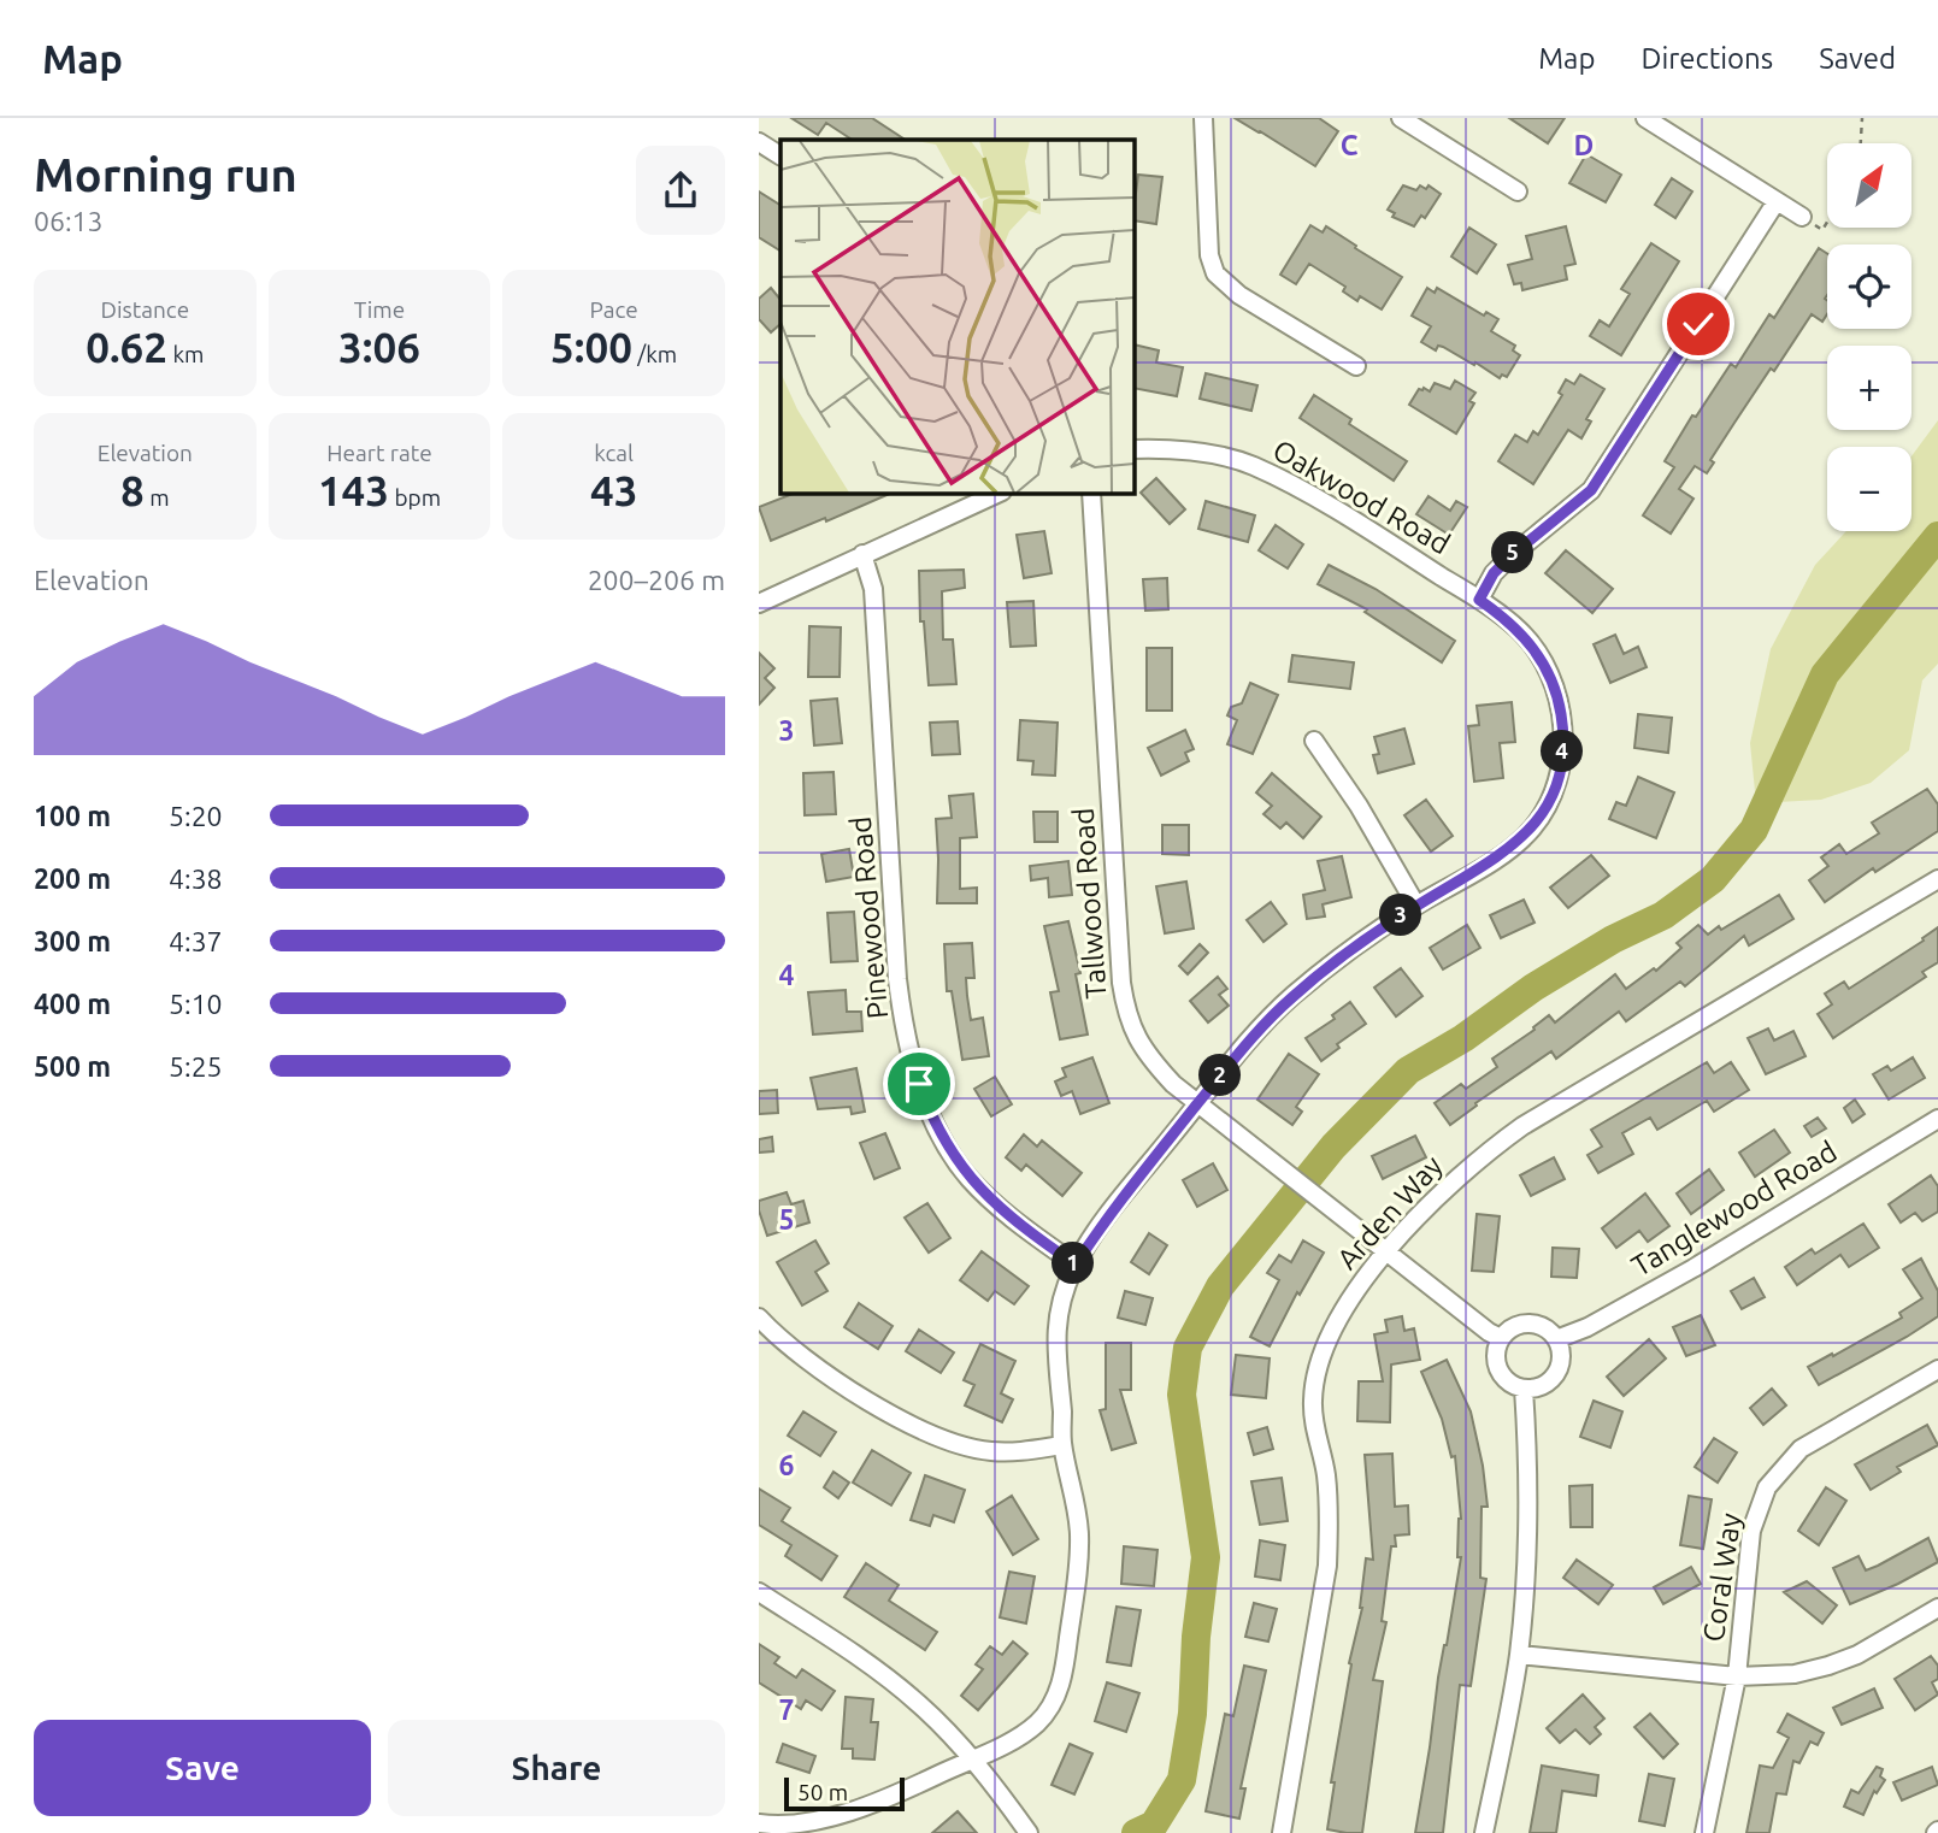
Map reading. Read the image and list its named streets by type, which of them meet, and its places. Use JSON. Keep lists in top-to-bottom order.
{
  "streets": {
    "street": [
      "Oakwood Road",
      "Tallwood Road",
      "Pinewood Road",
      "Tanglewood Road",
      "Arden Way",
      "Coral Way"
    ]
  },
  "crossings": [
    ["Oakwood Road", "Tallwood Road"],
    ["Oakwood Road", "Pinewood Road"],
    ["Tallwood Road", "Tanglewood Road"],
    ["Tallwood Road", "Arden Way"]
  ],
  "scale_bar": "50 m",
  "north": "top right",
  "page": {
    "header": "Map",
    "nav": ["Map", "Directions", "Saved"],
    "heading": ["Morning run", "06:13"],
    "map_buttons": ["+", "−"],
    "stats": [
      ["Distance", "0.62 km"],
      ["Time", "3:06"],
      ["Pace", "5:00 /km"],
      ["Elevation", "8 m"],
      ["Heart rate", "143 bpm"],
      ["kcal", "43"]
    ],
    "pins": [
      "5",
      "4",
      "3",
      "2",
      "1"
    ],
    "chart": ["Elevation", "200–206 m"],
    "list": [
      {
        "name": "100 m",
        "note": "5:20"
      },
      {
        "name": "200 m",
        "note": "4:38"
      },
      {
        "name": "300 m",
        "note": "4:37"
      },
      {
        "name": "400 m",
        "note": "5:10"
      },
      {
        "name": "500 m",
        "note": "5:25"
      }
    ],
    "buttons": ["Save", "Share"],
    "scale": "50 m"
  },
  "grid": {
    "columns": ["C", "D"],
    "rows": [
      "3",
      "4",
      "5",
      "6",
      "7"
    ]
  }
}
